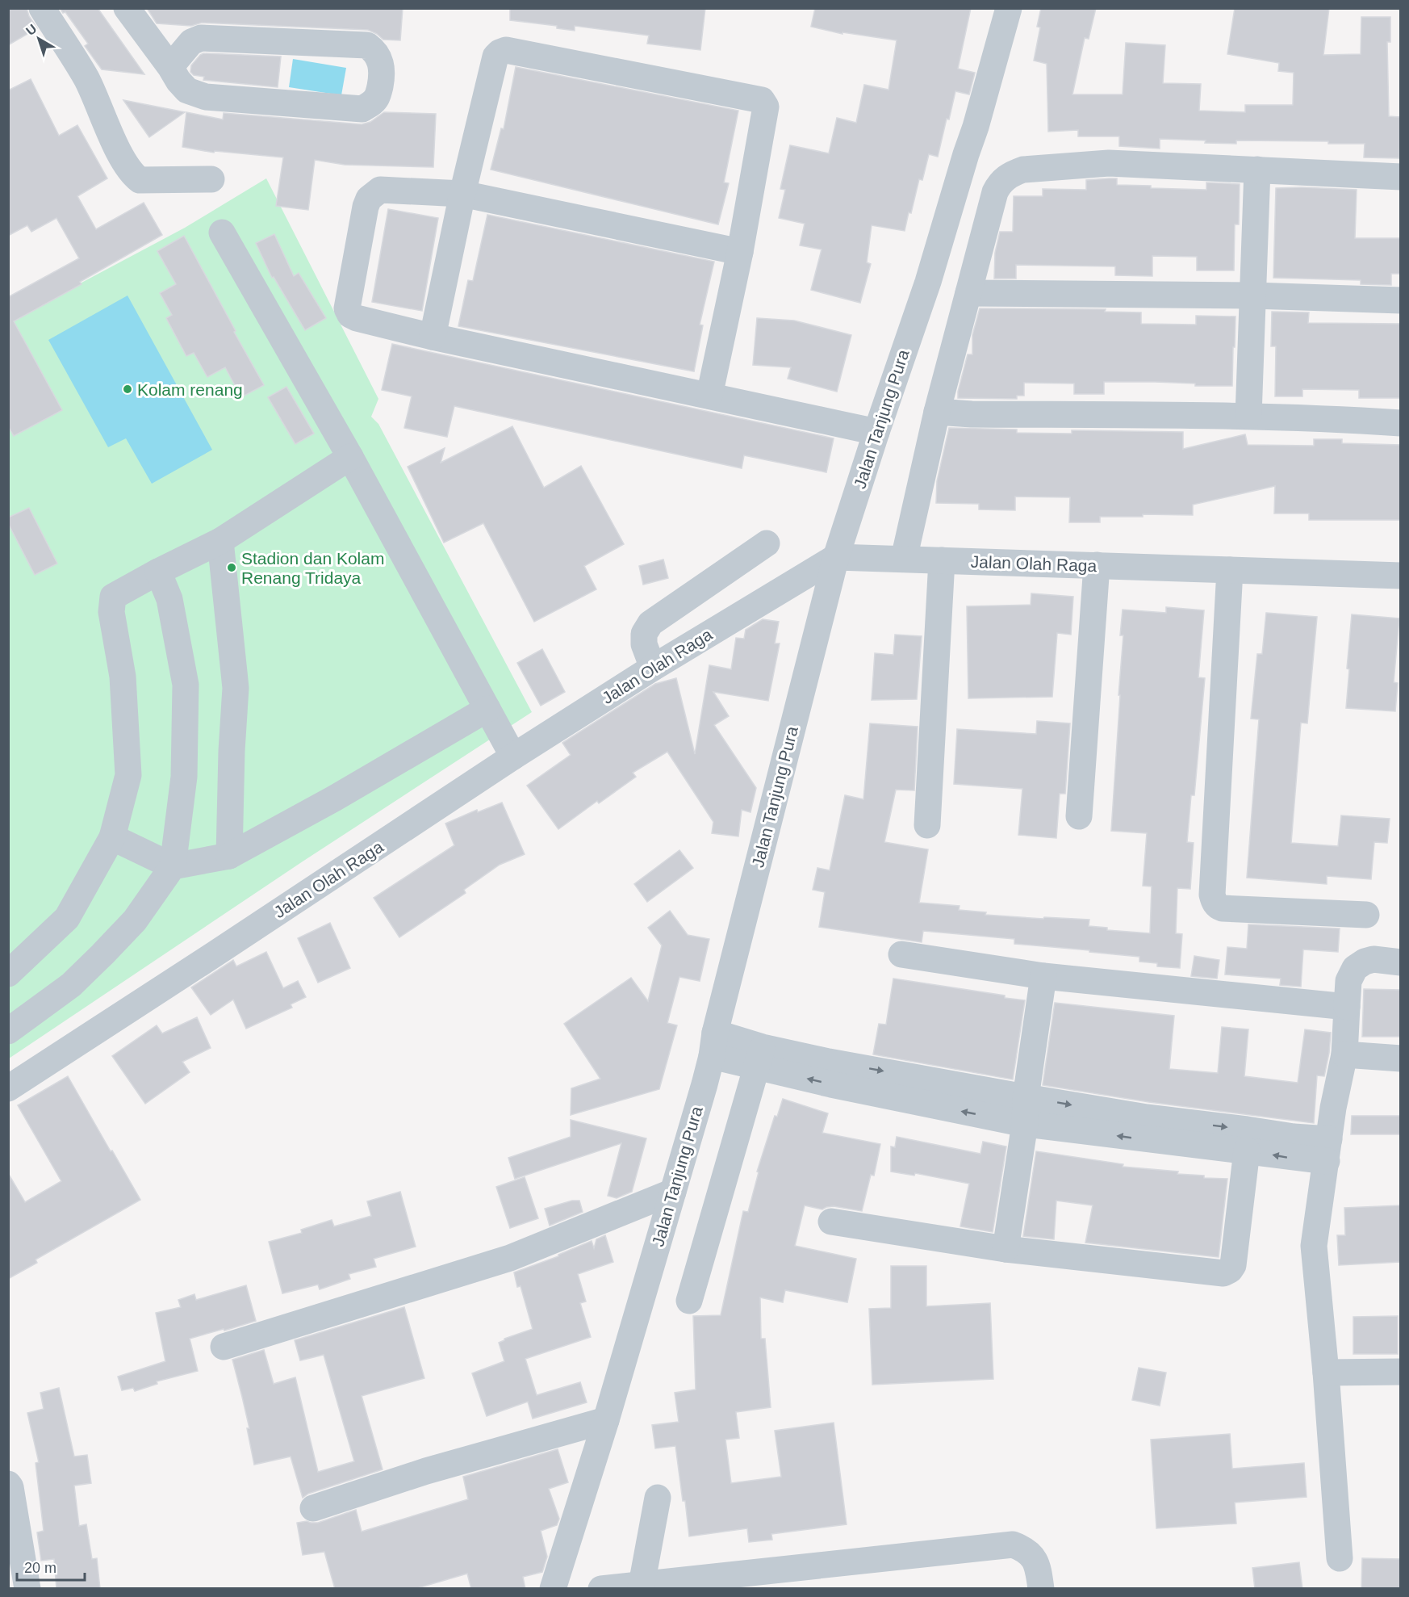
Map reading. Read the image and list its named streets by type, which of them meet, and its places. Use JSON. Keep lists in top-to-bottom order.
{
  "streets": {
    "street": ["Jalan Tanjung Pura", "Jalan Olah Raga"]
  },
  "crossings": [
    ["Jalan Tanjung Pura", "Jalan Olah Raga"]
  ],
  "places": ["Kolam renang", "Stadion dan Kolam Renang Tridaya"],
  "scale_bar": "20 m",
  "north": "top left"
}
